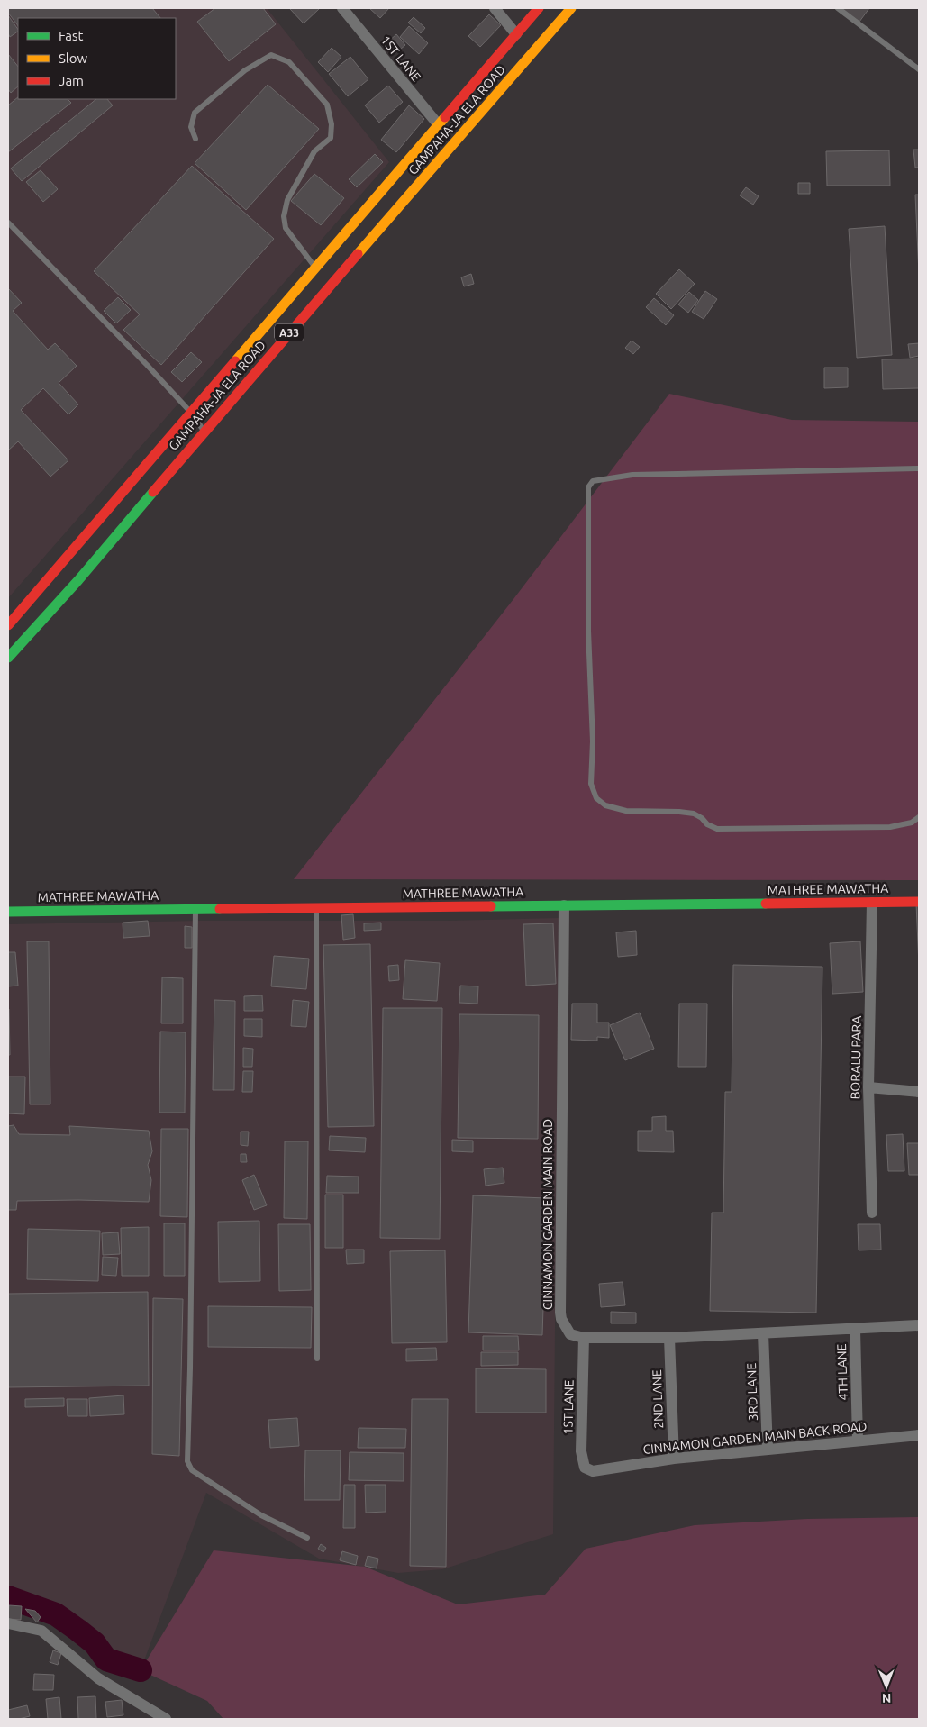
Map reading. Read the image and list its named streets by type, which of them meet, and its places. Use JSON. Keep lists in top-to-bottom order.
{
  "streets": {
    "main road": ["GAMPAHA-JA ELA ROAD", "A33", "MATHREE MAWATHA"],
    "street": [
      "1ST LANE",
      "BORALU PARA",
      "CINNAMON GARDEN MAIN ROAD",
      "4TH LANE",
      "3RD LANE",
      "2ND LANE",
      "CINNAMON GARDEN MAIN BACK ROAD"
    ]
  },
  "crossings": [
    ["1ST LANE", "GAMPAHA-JA ELA ROAD"],
    ["1ST LANE", "CINNAMON GARDEN MAIN ROAD"],
    ["1ST LANE", "CINNAMON GARDEN MAIN BACK ROAD"],
    ["MATHREE MAWATHA", "BORALU PARA"],
    ["MATHREE MAWATHA", "CINNAMON GARDEN MAIN ROAD"],
    ["4TH LANE", "CINNAMON GARDEN MAIN BACK ROAD"],
    ["3RD LANE", "CINNAMON GARDEN MAIN BACK ROAD"],
    ["2ND LANE", "CINNAMON GARDEN MAIN BACK ROAD"]
  ],
  "legend": ["Fast", "Slow", "Jam"],
  "north": "bottom"
}
